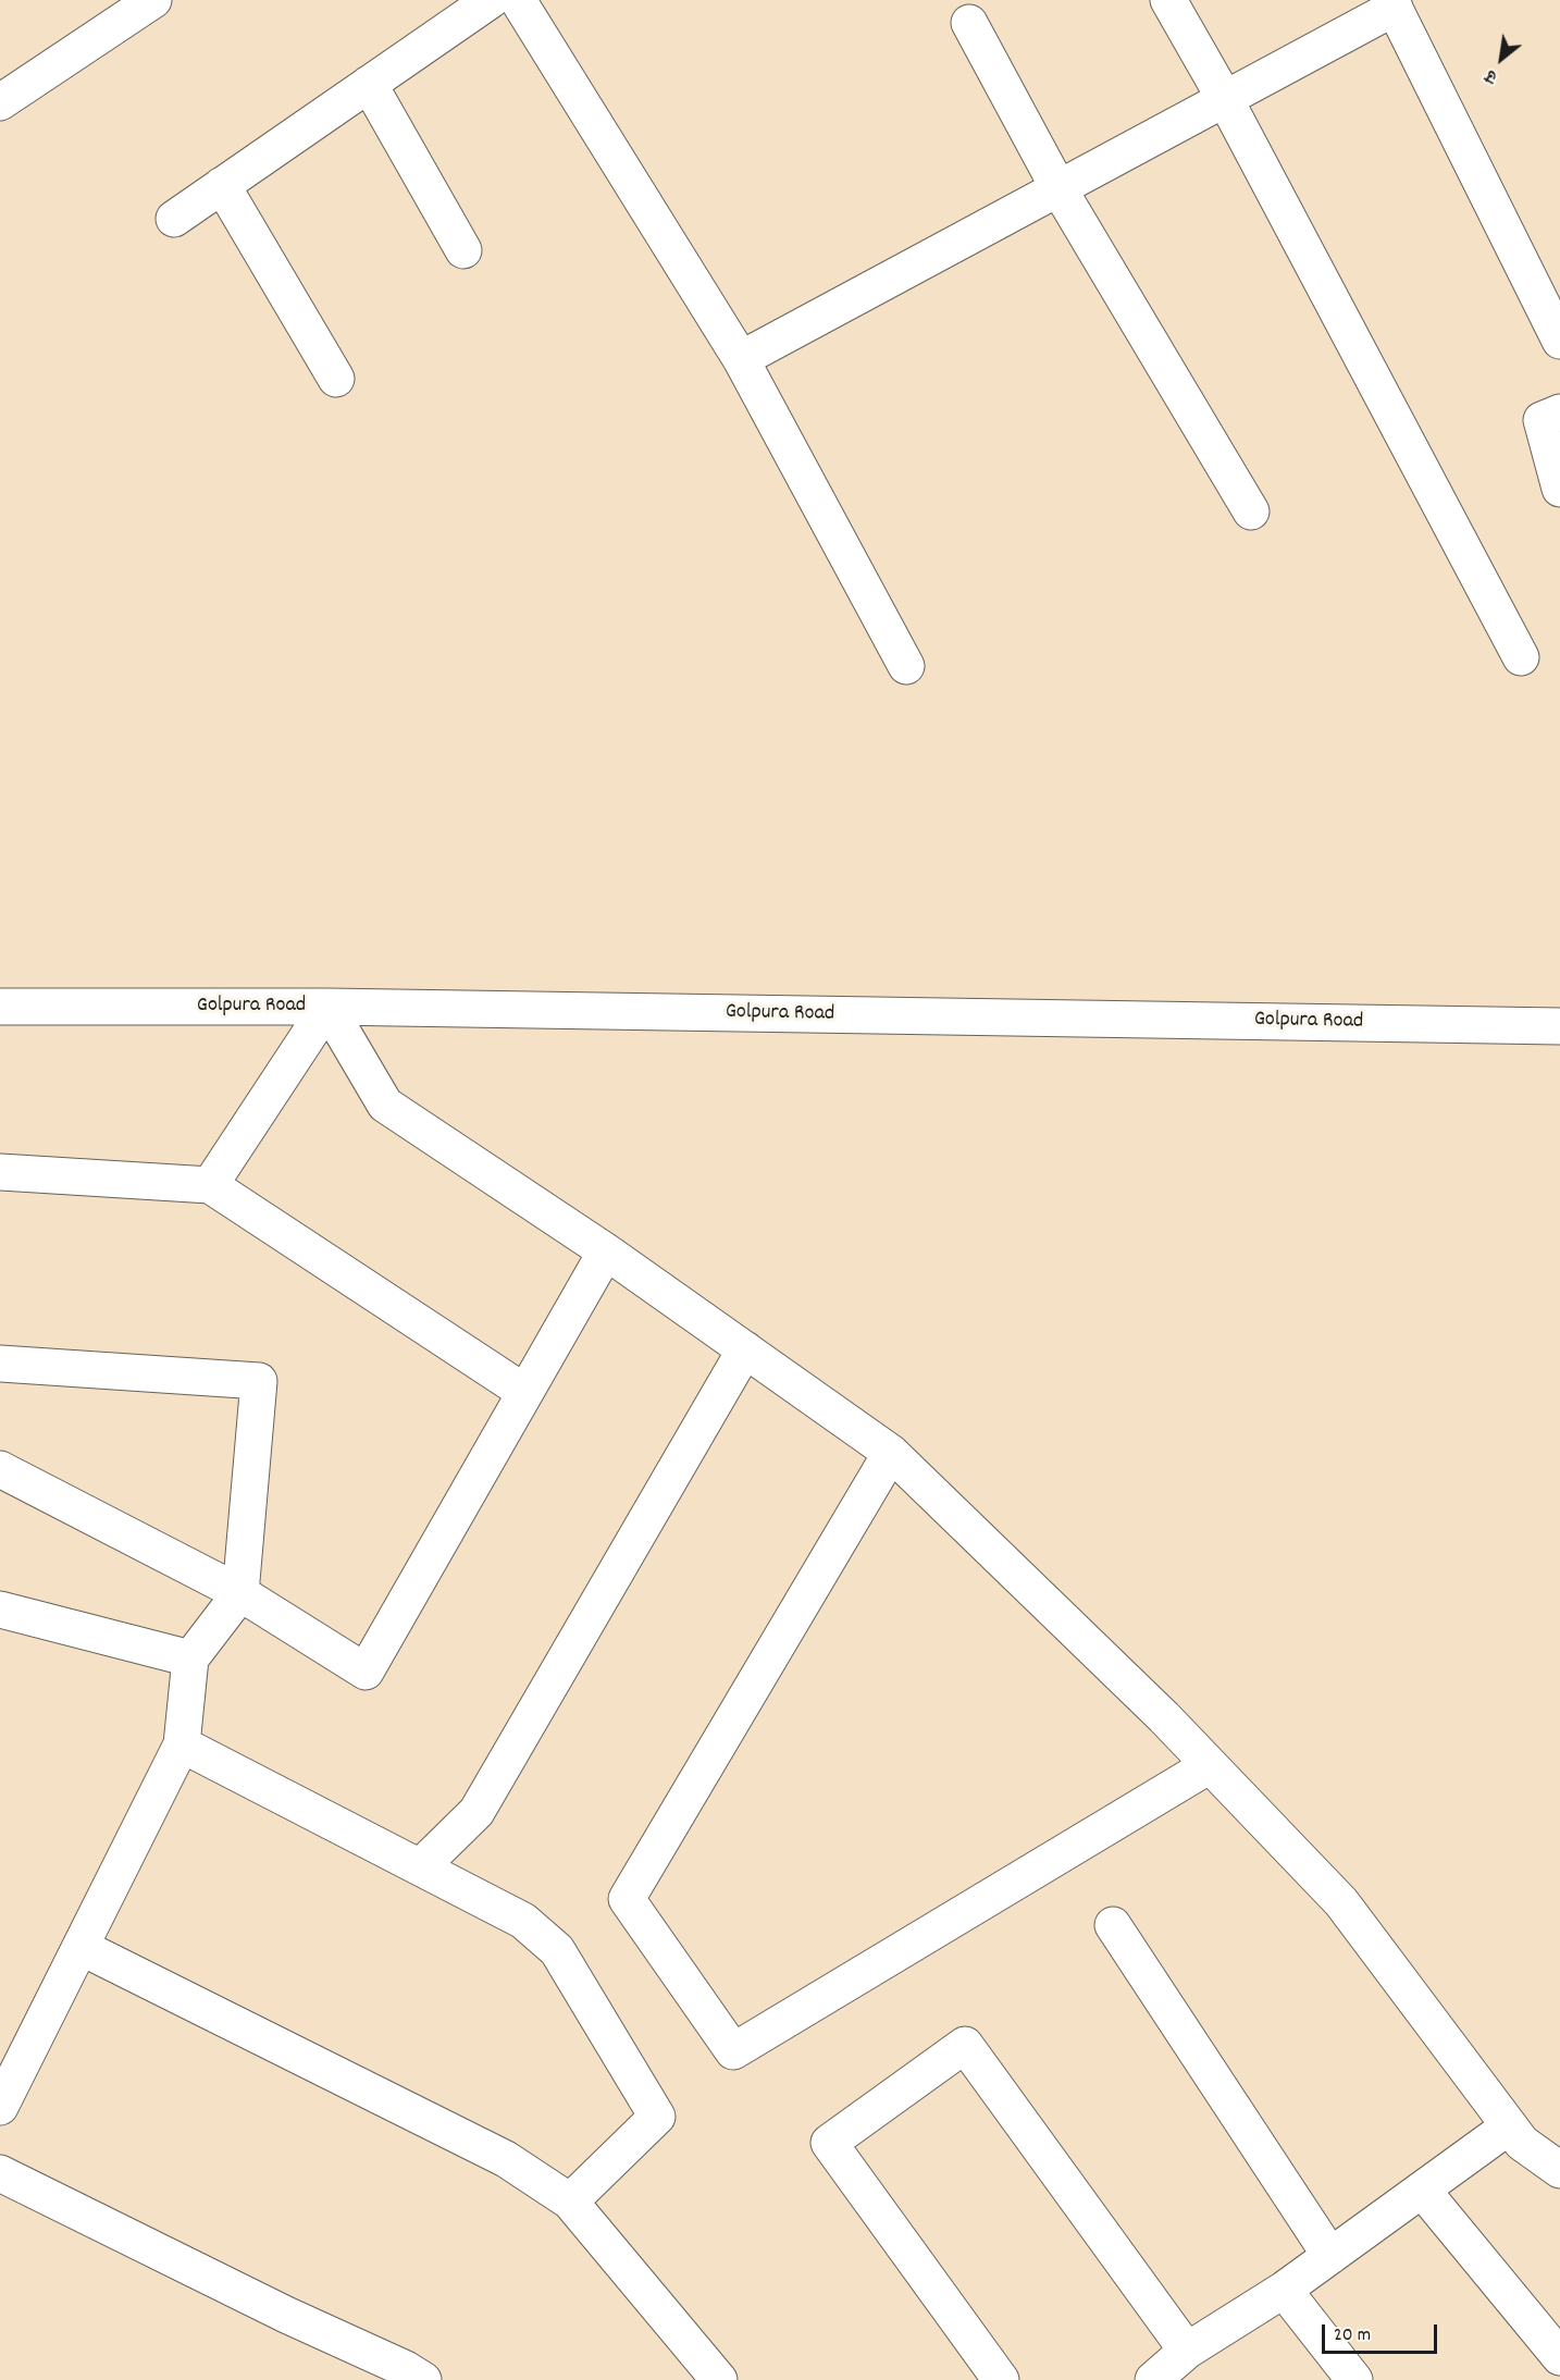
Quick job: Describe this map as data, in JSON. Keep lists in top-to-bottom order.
{
  "streets": {
    "street": ["Golpura Road"]
  },
  "scale_bar": "20 m",
  "north": "bottom left"
}
